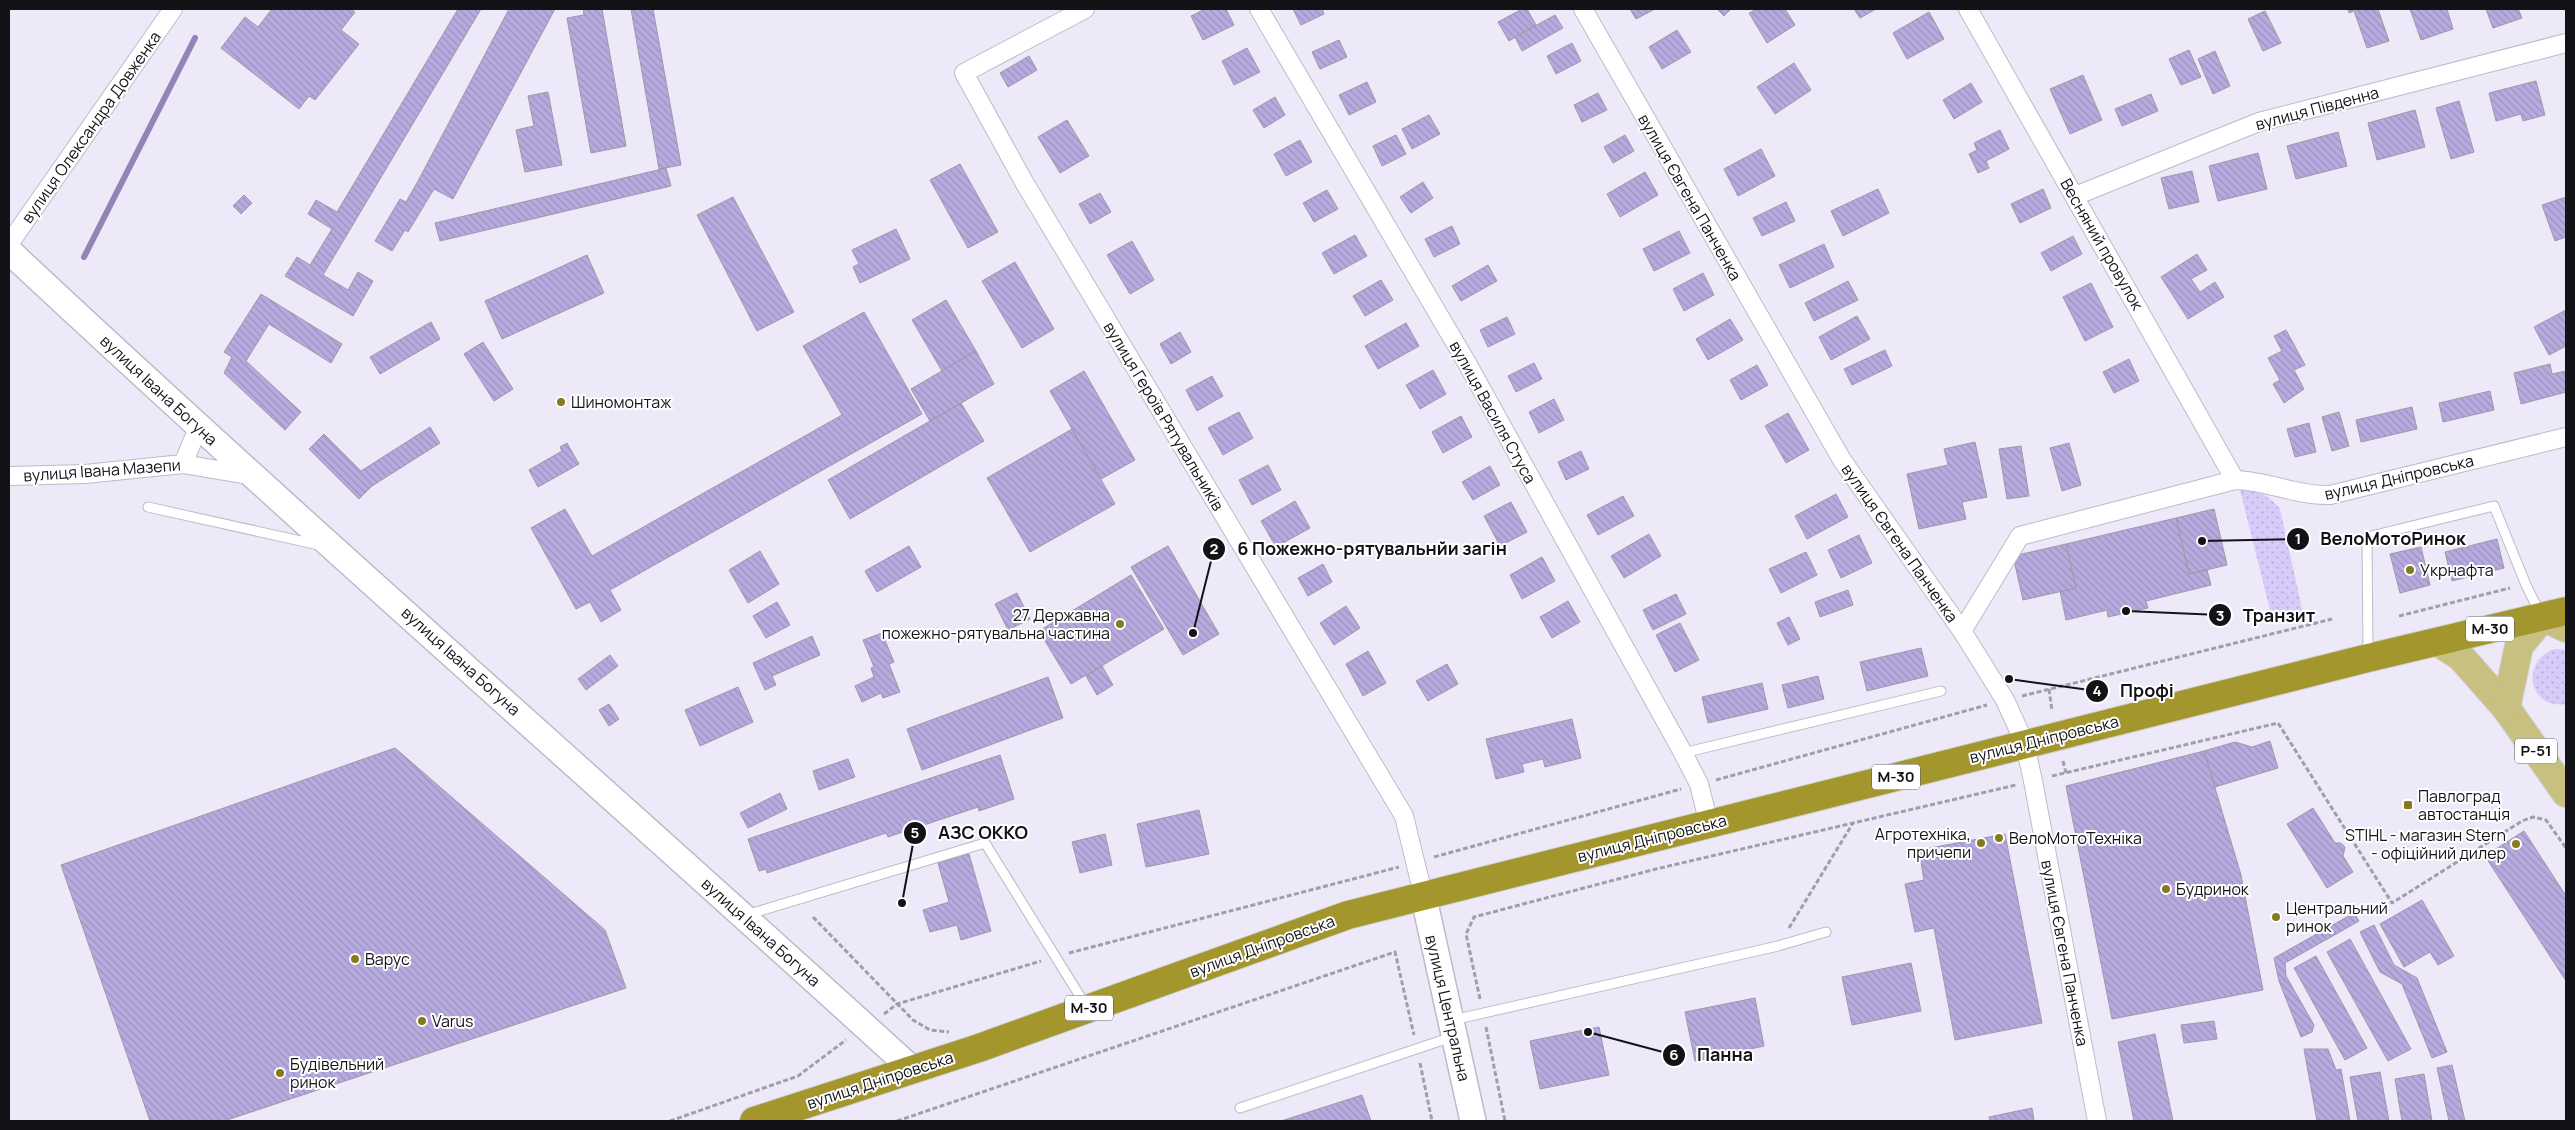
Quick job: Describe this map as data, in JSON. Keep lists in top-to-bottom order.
{
  "streets": {
    "highway": ["вулиця Дніпровська", "М-30"],
    "main road": ["Р-51"],
    "street": [
      "вулиця Південна",
      "вулиця Олександра Довженка",
      "вулиця Євгена Панченка",
      "Весняний провулок",
      "вулиця Івана Богуна",
      "вулиця Василя Стуса",
      "вулиця Героїв Рятувальників",
      "вулиця Івана Мазепи",
      "вулиця Центральна"
    ]
  },
  "crossings": [
    ["вулиця Південна", "Весняний провулок"],
    ["вулиця Євгена Панченка", "вулиця Дніпровська"],
    ["Весняний провулок", "вулиця Дніпровська"],
    ["вулиця Івана Богуна", "вулиця Івана Мазепи"],
    ["вулиця Івана Богуна", "вулиця Дніпровська"],
    ["вулиця Василя Стуса", "вулиця Дніпровська"],
    ["вулиця Героїв Рятувальників", "вулиця Дніпровська"],
    ["вулиця Героїв Рятувальників", "вулиця Центральна"],
    ["вулиця Дніпровська", "Р-51"],
    ["вулиця Дніпровська", "вулиця Центральна"]
  ],
  "places": {
    "other": [
      "Шиномонтаж",
      "ВелоМотоРинок",
      "Укрнафта",
      "Транзит",
      "27 Державна пожежно-рятувальна частина",
      "6 Пожежно-рятувальнйи загін",
      "Профі",
      "ВелоМотоТехніка",
      "Агротехніка, причепи",
      "STIHL - магазин Stern - офіційний дилер",
      "Будринок",
      "АЗС ОККО",
      "Центральний ринок",
      "Варус",
      "Varus",
      "Панна",
      "Будівельний ринок"
    ],
    "transit": ["Павлоград автостанція"]
  }
}
